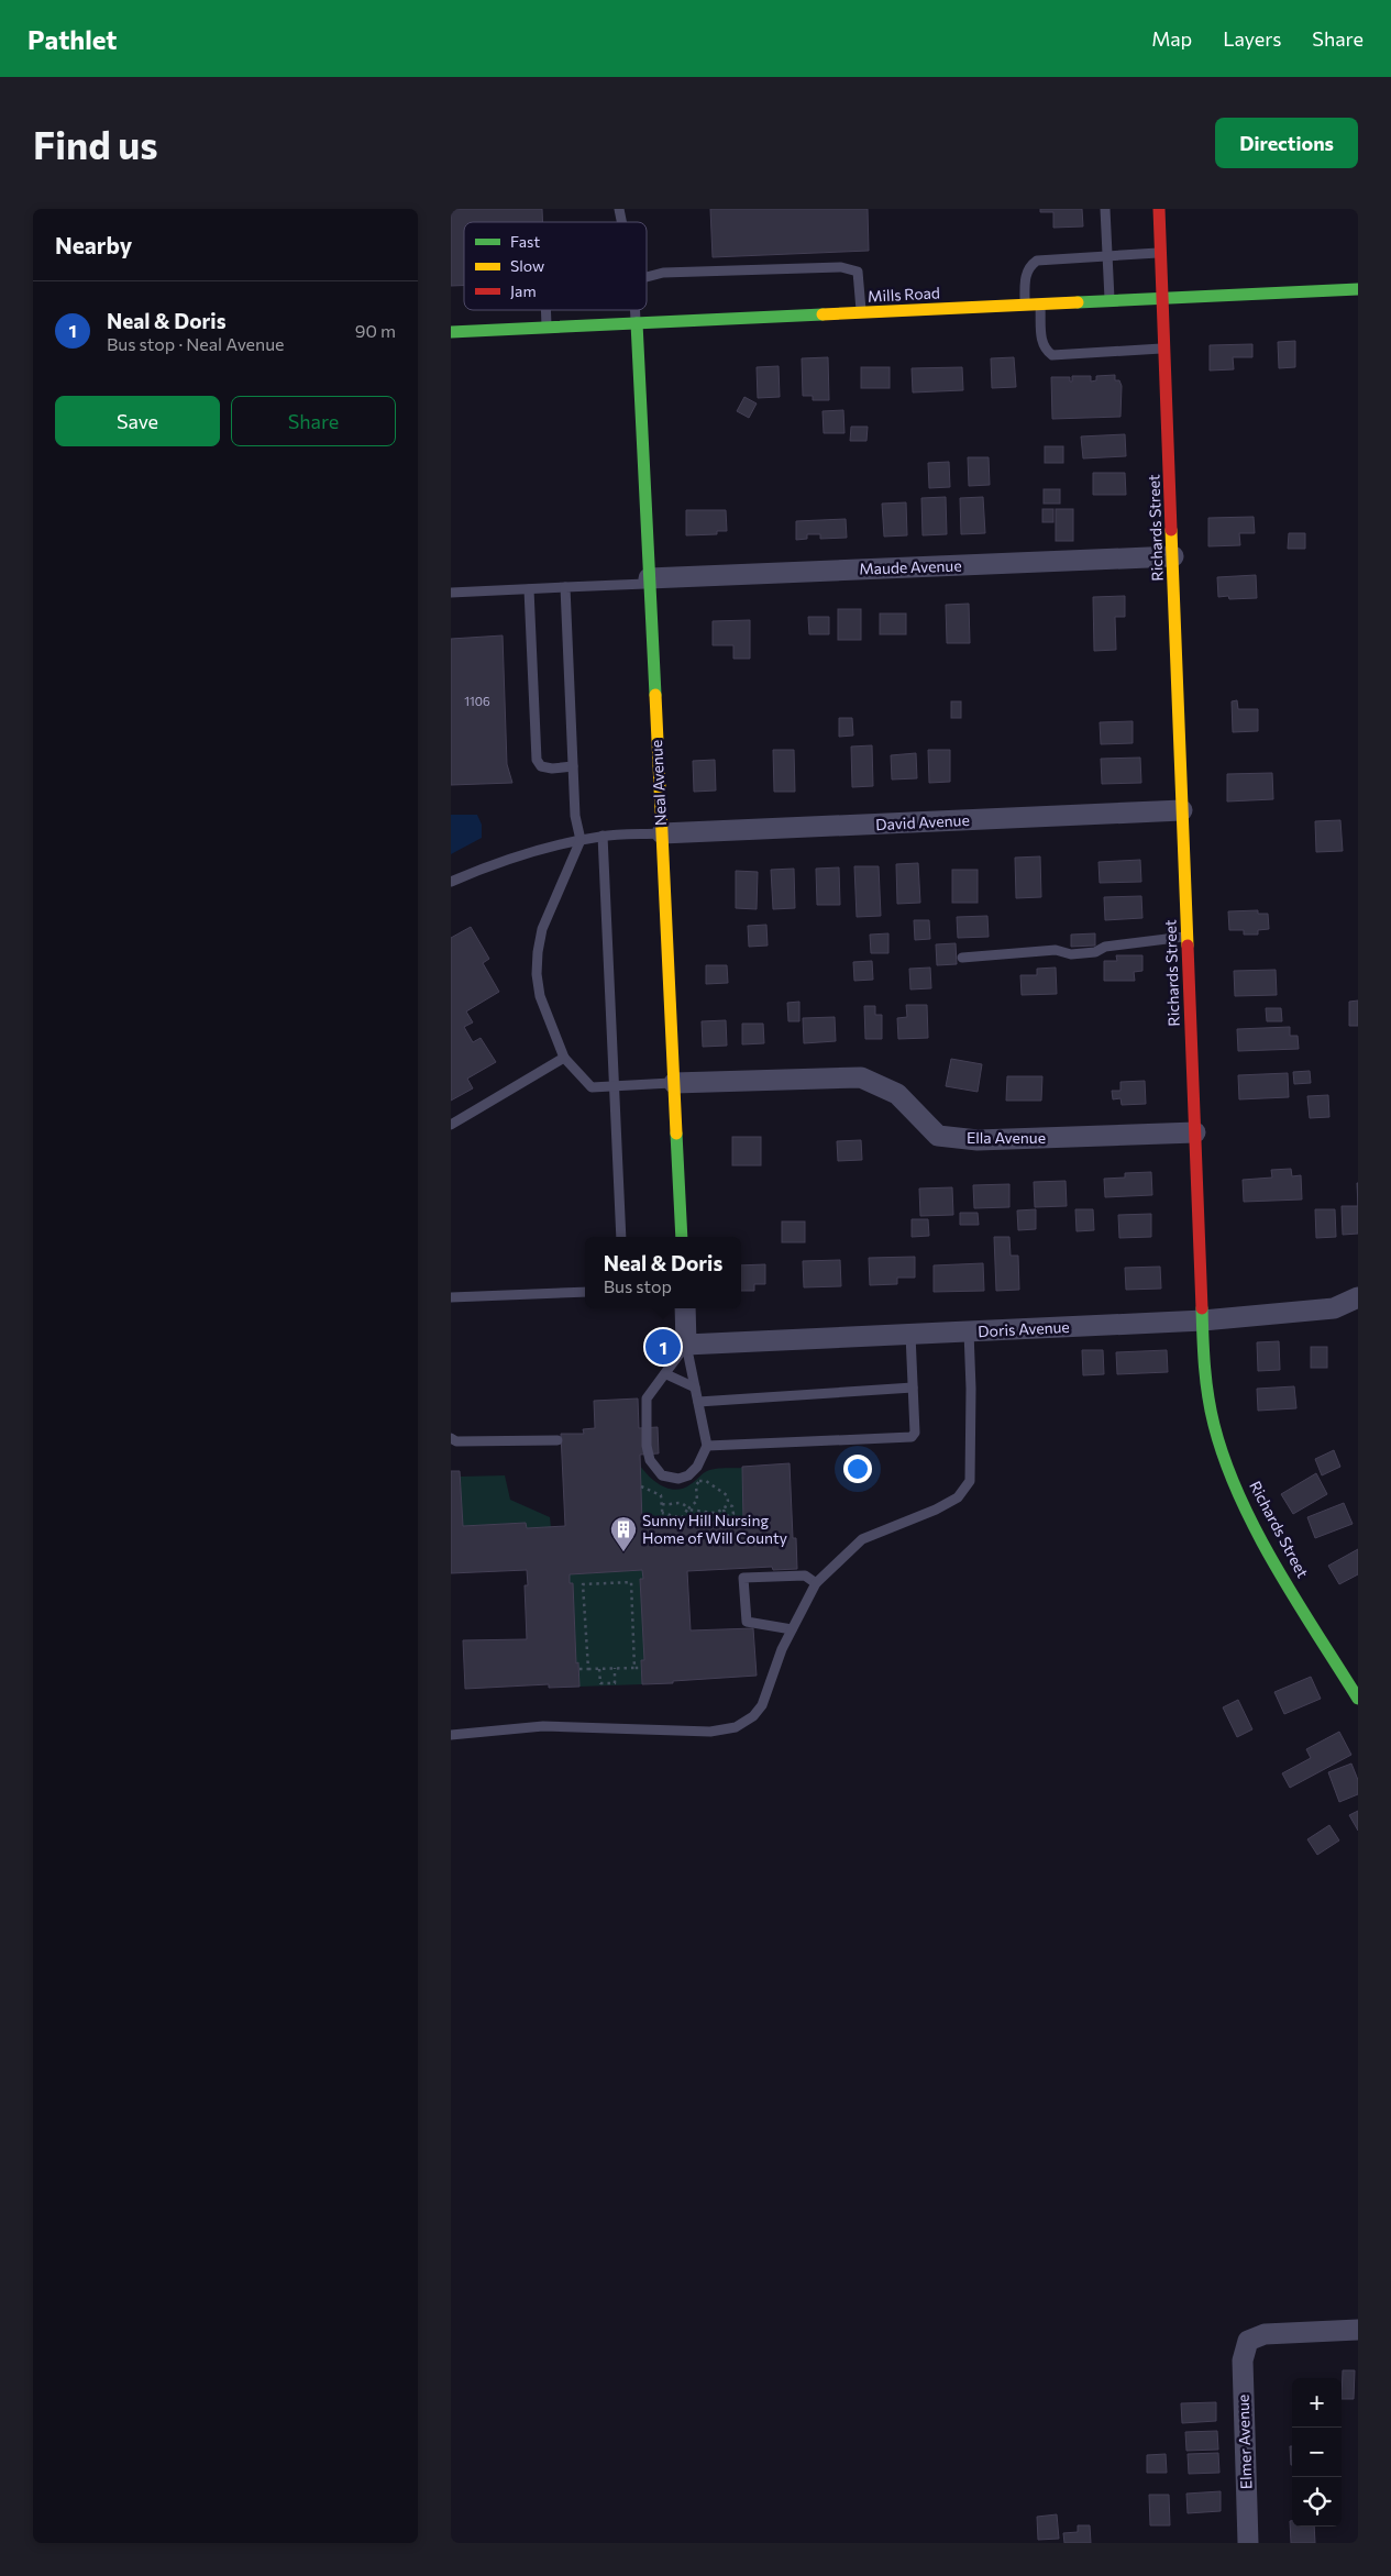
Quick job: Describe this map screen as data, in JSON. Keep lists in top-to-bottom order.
{
  "streets": {
    "street": [
      "Mills Road",
      "Richards Street",
      "Maude Avenue",
      "Neal Avenue",
      "David Avenue",
      "Ella Avenue",
      "Doris Avenue",
      "Elmer Avenue"
    ]
  },
  "crossings": [
    ["Mills Road", "Richards Street"],
    ["Mills Road", "Neal Avenue"],
    ["Richards Street", "Maude Avenue"],
    ["Richards Street", "David Avenue"],
    ["Richards Street", "Ella Avenue"],
    ["Richards Street", "Doris Avenue"],
    ["Maude Avenue", "Neal Avenue"],
    ["Neal Avenue", "David Avenue"],
    ["Neal Avenue", "Ella Avenue"]
  ],
  "places": {
    "building": ["Sunny Hill Nursing Home of Will County"]
  },
  "house_numbers": ["1106"],
  "legend": ["Fast", "Slow", "Jam"],
  "page": {
    "header": "Pathlet",
    "nav": ["Map", "Layers", "Share"],
    "buttons": [
      "Directions",
      ["Save", "Share"]
    ],
    "title": "Find us",
    "heading": "Nearby",
    "list": [
      {
        "mark": "1",
        "name": "Neal & Doris",
        "note": "Bus stop · Neal Avenue",
        "value": "90 m"
      }
    ],
    "popup": ["Neal & Doris", "Bus stop"],
    "pins": "1",
    "map_buttons": ["+", "−"]
  }
}
